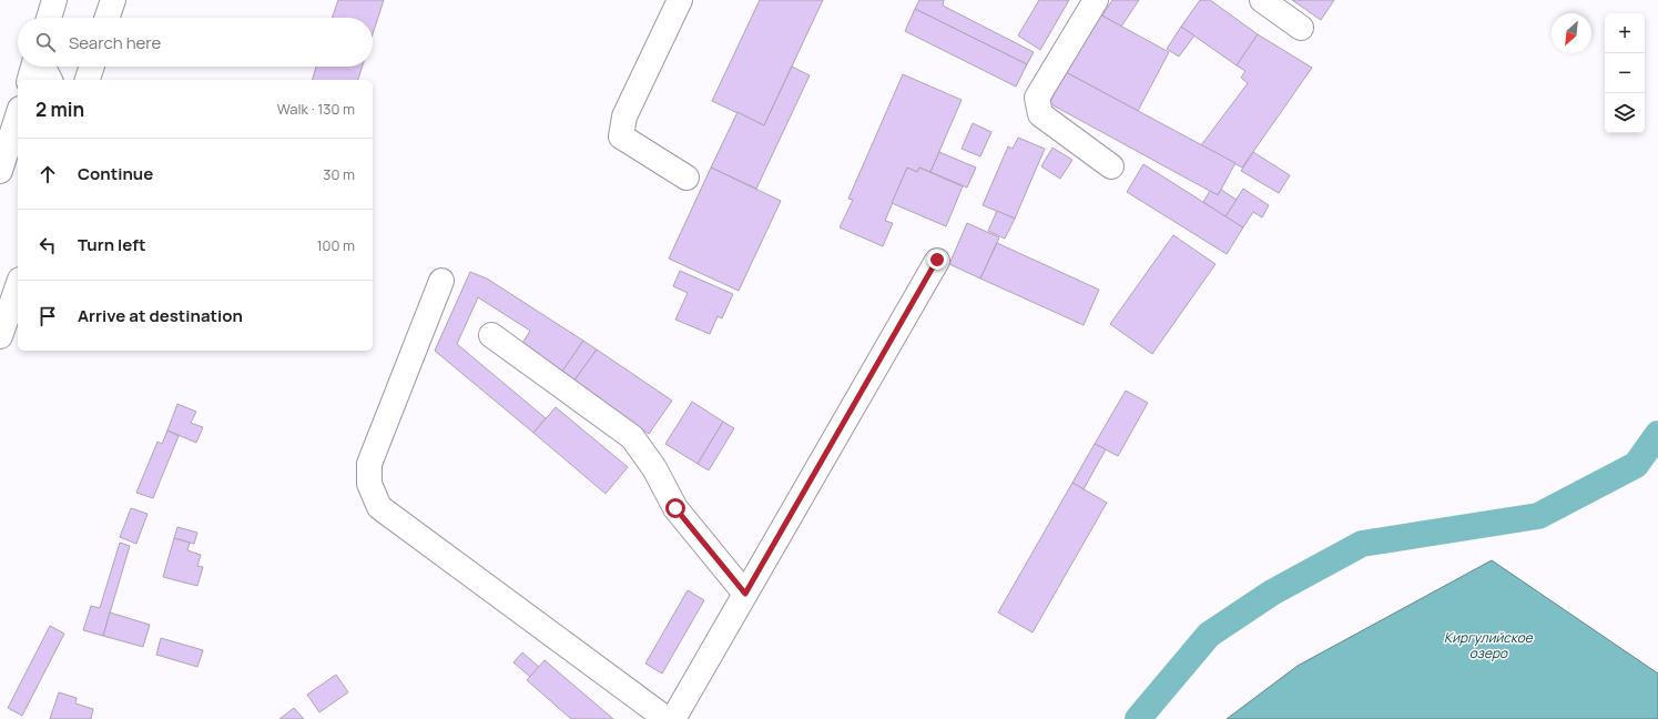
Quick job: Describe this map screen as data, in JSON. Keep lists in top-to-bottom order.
{
  "water": ["Киргулийское озеро"],
  "north": "bottom left",
  "page": {
    "map_buttons": ["+", "−"],
    "search": "Search here",
    "heading": ["2 min", "Walk · 130 m"],
    "list": [
      ["Continue", "30 m"],
      ["Turn left", "100 m"],
      "Arrive at destination"
    ]
  }
}
